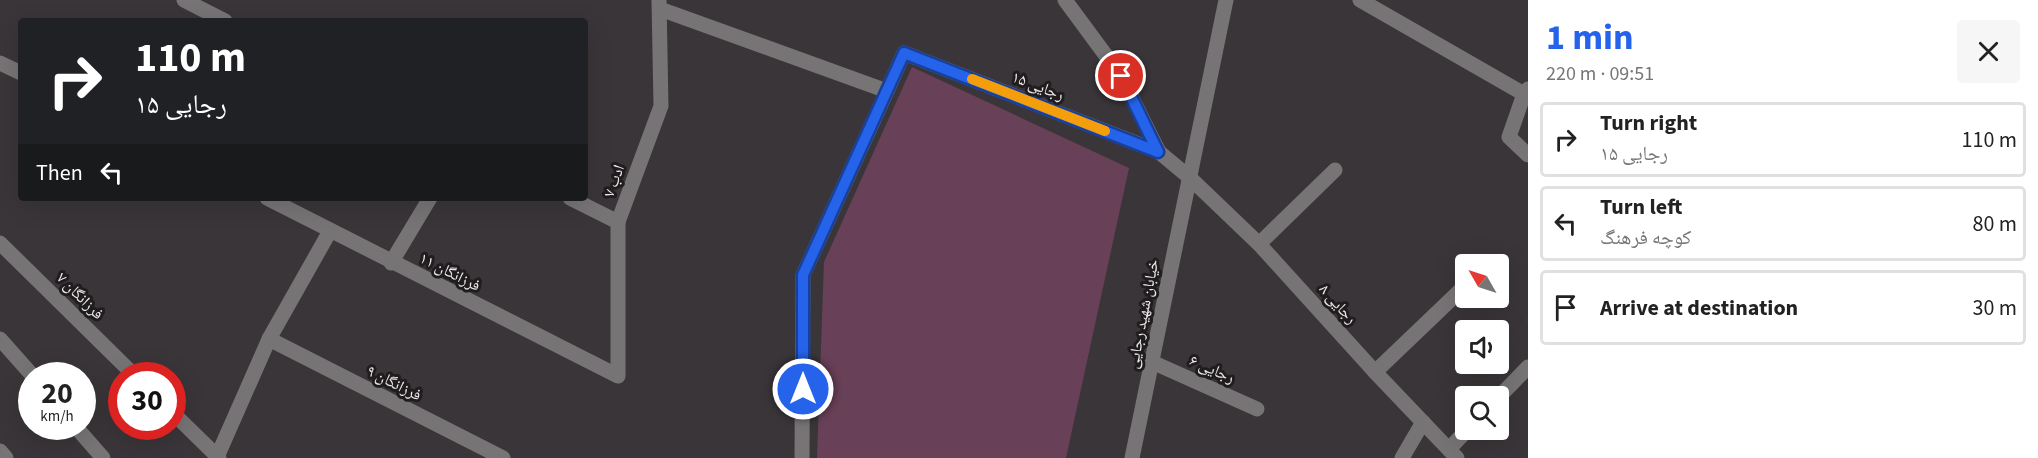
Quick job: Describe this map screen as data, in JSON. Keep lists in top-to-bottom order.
{
  "streets": {
    "street": [
      "رجایی ۱۵",
      "ادب ۷",
      "فرزانگان ۱۱",
      "فرزانگان ۷",
      "رجایی ۸",
      "خیابان شهید رجایی",
      "رجایی ۶",
      "فرزانگان ۹"
    ]
  },
  "crossings": [
    ["رجایی ۱۵", "رجایی ۸"],
    ["ادب ۷", "فرزانگان ۱۱"],
    ["رجایی ۸", "خیابان شهید رجایی"],
    ["خیابان شهید رجایی", "رجایی ۶"]
  ],
  "north": "top left",
  "page": {
    "heading": ["1 min", "220 m · 09:51"],
    "turn": ["110 m", "رجایی ۱۵"],
    "list": [
      {
        "name": "Turn right",
        "note": "رجایی ۱۵",
        "value": "110 m"
      },
      {
        "name": "Turn left",
        "note": "کوچه فرهنگ",
        "value": "80 m"
      },
      {
        "name": "Arrive at destination",
        "value": "30 m"
      }
    ],
    "then": "Then",
    "speed": "20 km/h",
    "limit": "30"
  }
}
